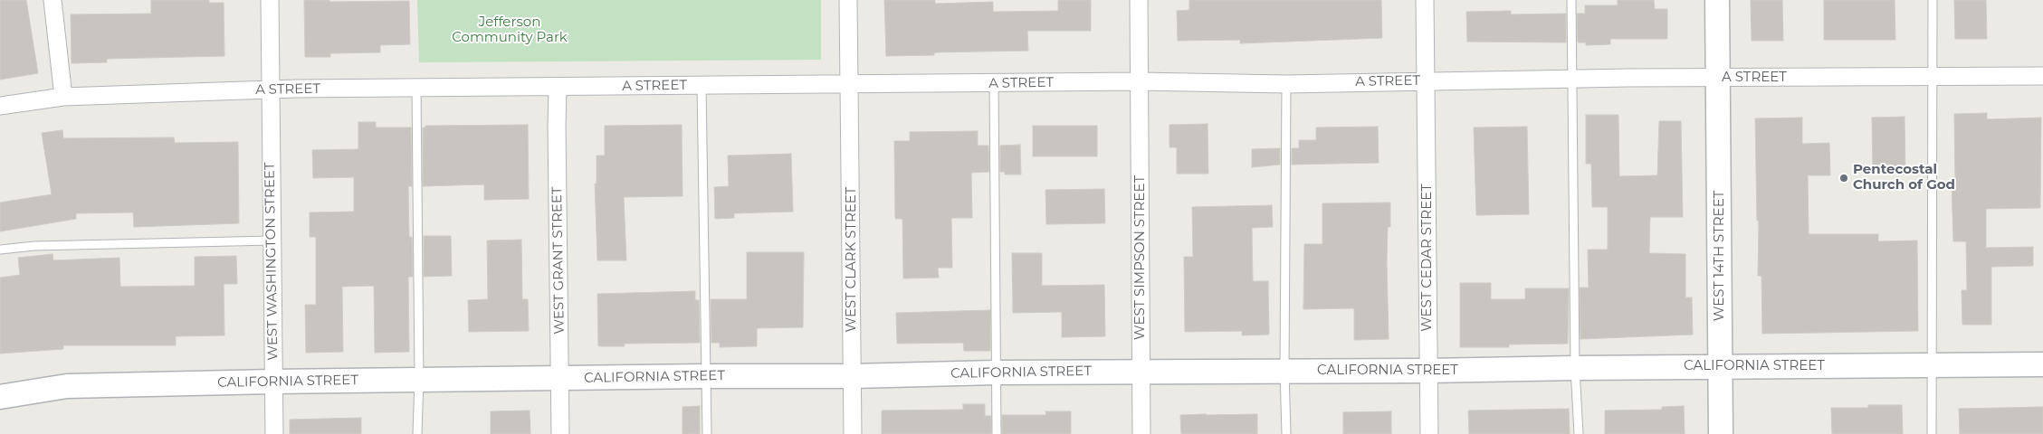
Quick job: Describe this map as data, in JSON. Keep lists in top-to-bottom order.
{
  "streets": {
    "street": [
      "A STREET",
      "WEST 14TH STREET",
      "WEST SIMPSON STREET",
      "WEST CEDAR STREET",
      "WEST CLARK STREET",
      "WEST GRANT STREET",
      "WEST WASHINGTON STREET",
      "CALIFORNIA STREET"
    ]
  },
  "crossings": [
    ["A STREET", "WEST 14TH STREET"],
    ["A STREET", "WEST SIMPSON STREET"],
    ["A STREET", "WEST CEDAR STREET"],
    ["A STREET", "WEST CLARK STREET"],
    ["A STREET", "WEST GRANT STREET"],
    ["A STREET", "WEST WASHINGTON STREET"],
    ["WEST 14TH STREET", "CALIFORNIA STREET"],
    ["WEST SIMPSON STREET", "CALIFORNIA STREET"],
    ["WEST CEDAR STREET", "CALIFORNIA STREET"],
    ["WEST CLARK STREET", "CALIFORNIA STREET"],
    ["WEST GRANT STREET", "CALIFORNIA STREET"],
    ["WEST WASHINGTON STREET", "CALIFORNIA STREET"]
  ],
  "parks": ["Jefferson Community Park"],
  "places": ["Pentecostal Church of God"]
}
